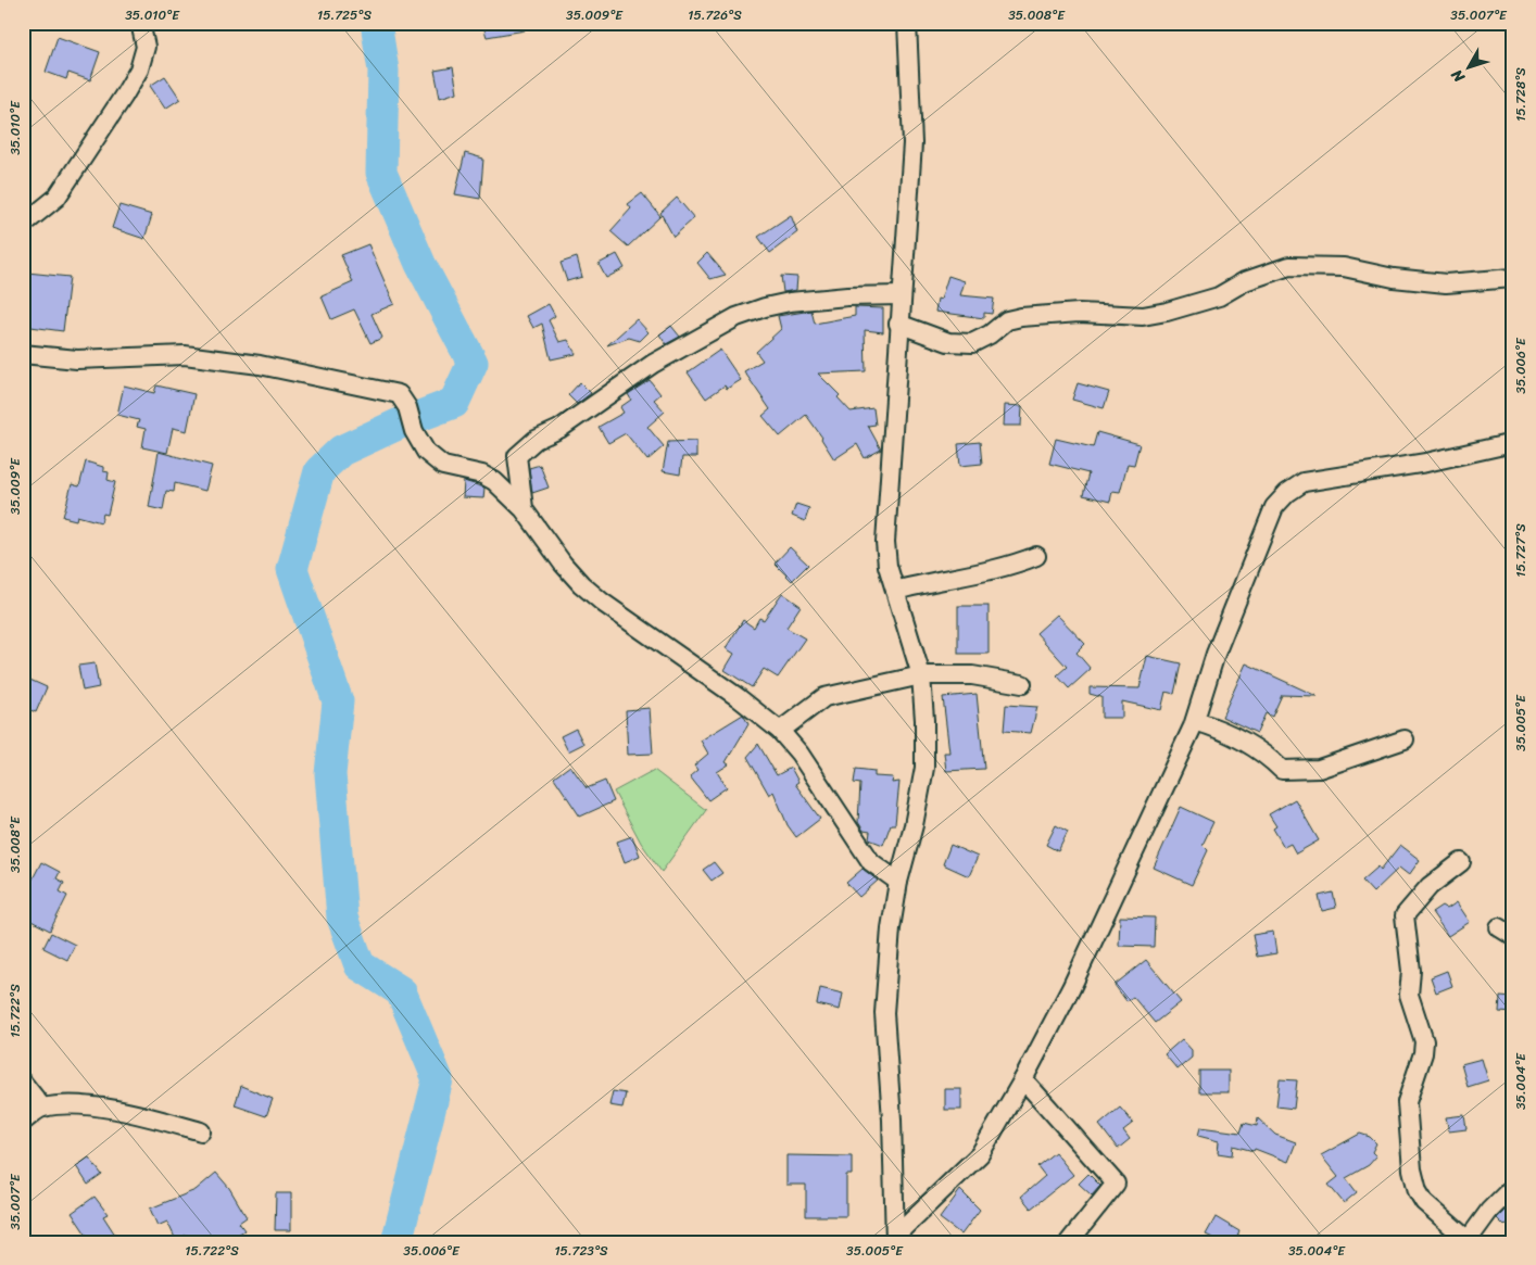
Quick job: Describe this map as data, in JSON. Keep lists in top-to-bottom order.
{
  "north": "bottom left",
  "coordinates": [
    "35.010°E",
    "15.725°S",
    "35.009°E",
    "15.726°S",
    "35.008°E",
    "35.007°E",
    "15.728°S",
    "35.006°E",
    "15.727°S",
    "35.005°E",
    "15.722°S",
    "35.004°E",
    "15.723°S"
  ]
}
